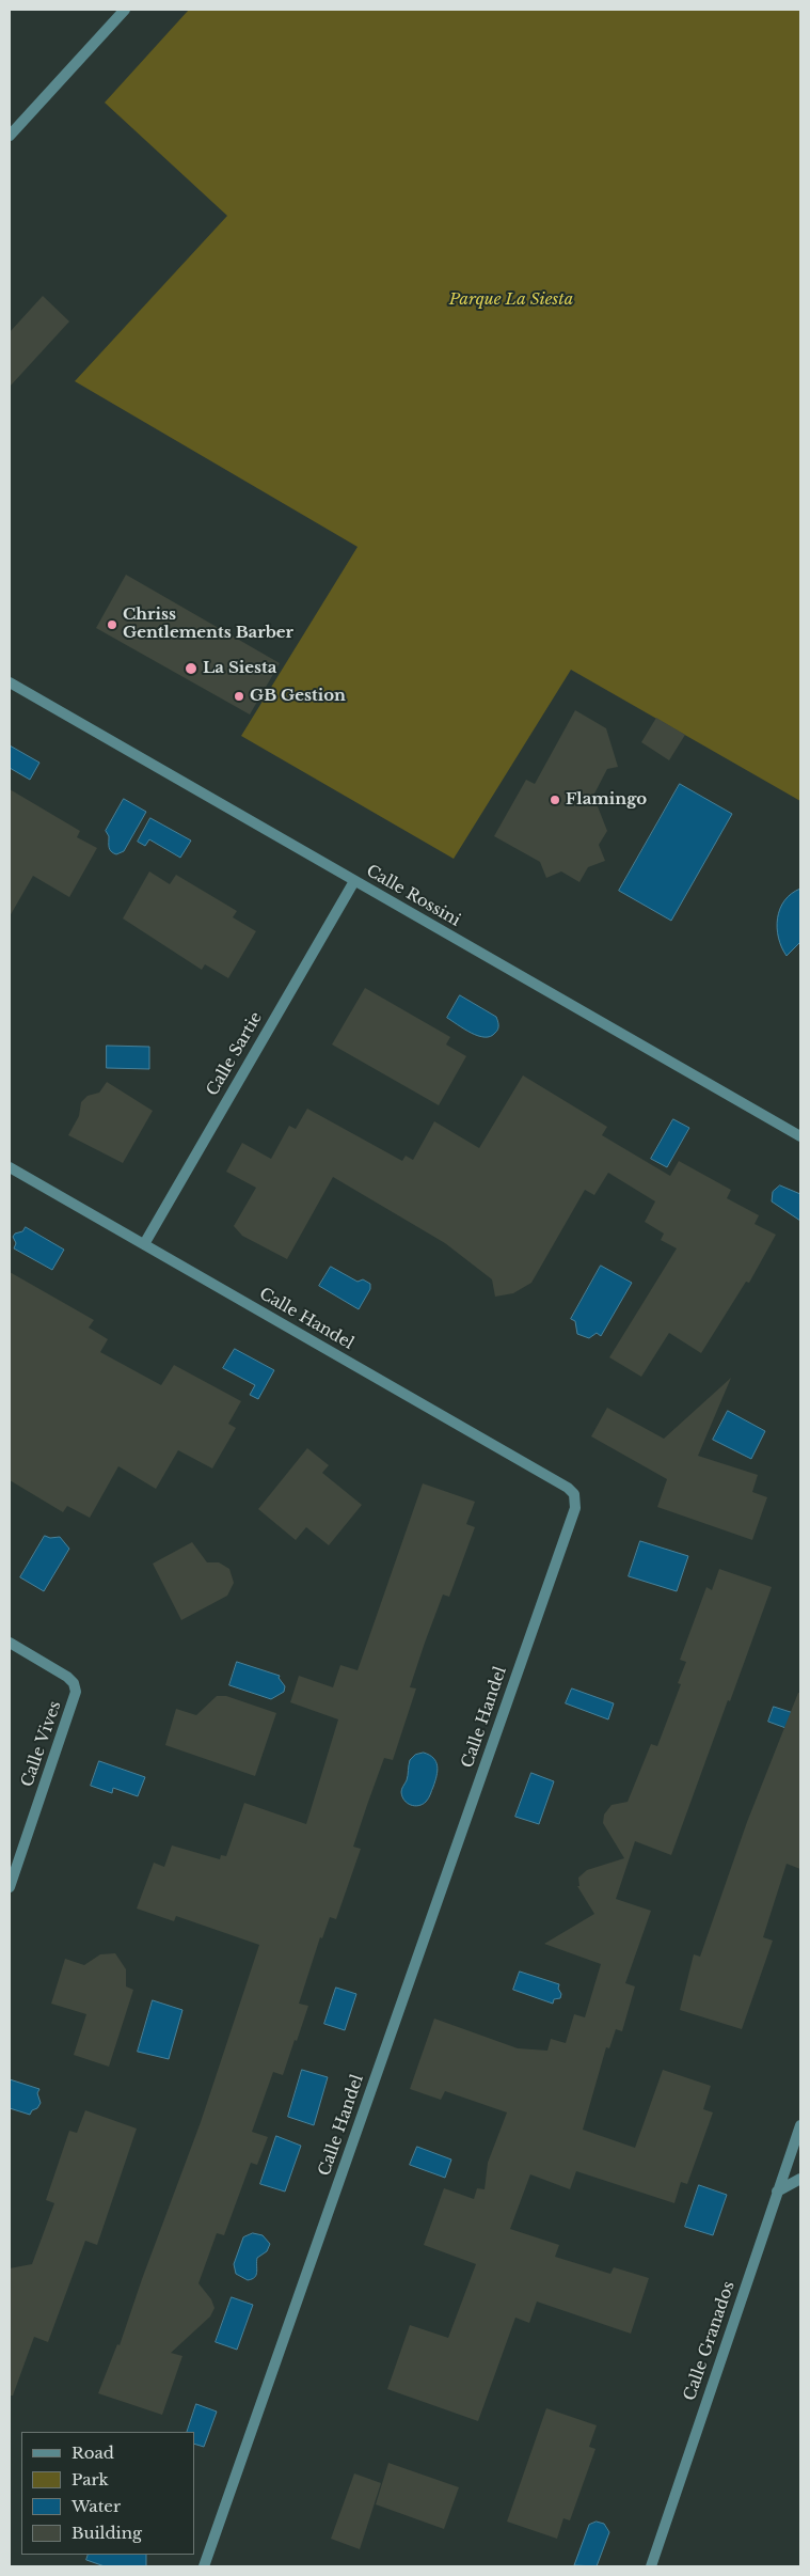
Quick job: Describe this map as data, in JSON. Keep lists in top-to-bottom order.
{
  "streets": {
    "street": [
      "Calle Rossini",
      "Calle Sartie",
      "Calle Handel",
      "Calle Vives",
      "Calle Granados"
    ]
  },
  "crossings": [
    ["Calle Rossini", "Calle Sartie"],
    ["Calle Sartie", "Calle Handel"]
  ],
  "parks": ["Parque La Siesta"],
  "places": [
    "Chriss Gentlements Barber",
    "La Siesta",
    "GB Gestion",
    "Flamingo"
  ],
  "legend": [
    "Road",
    "Park",
    "Water",
    "Building"
  ]
}
